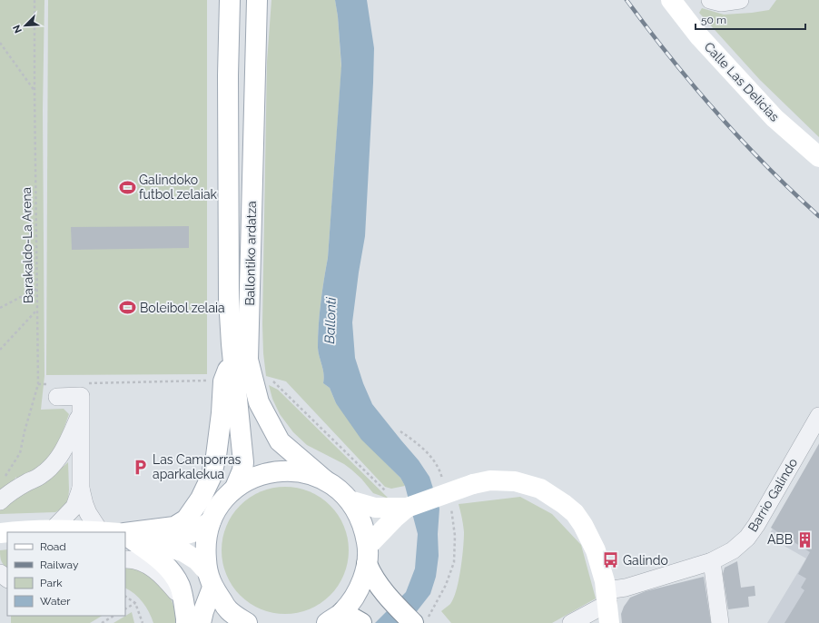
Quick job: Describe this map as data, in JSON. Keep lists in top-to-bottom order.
{
  "streets": {
    "main road": ["Calle Las Delicias", "Ballontiko ardatza"],
    "street": ["Barrio Galindo"],
    "path": ["Barakaldo-La Arena"]
  },
  "water": ["Ballonti"],
  "places": {
    "sports": ["Galindoko futbol zelaiak", "Boleibol zelaia"],
    "parking": ["Las Camporras aparkalekua"],
    "building": ["ABB"],
    "bus stop": ["Galindo"]
  },
  "legend": [
    "Road",
    "Railway",
    "Park",
    "Water"
  ],
  "scale_bar": "50 m",
  "north": "bottom left"
}
